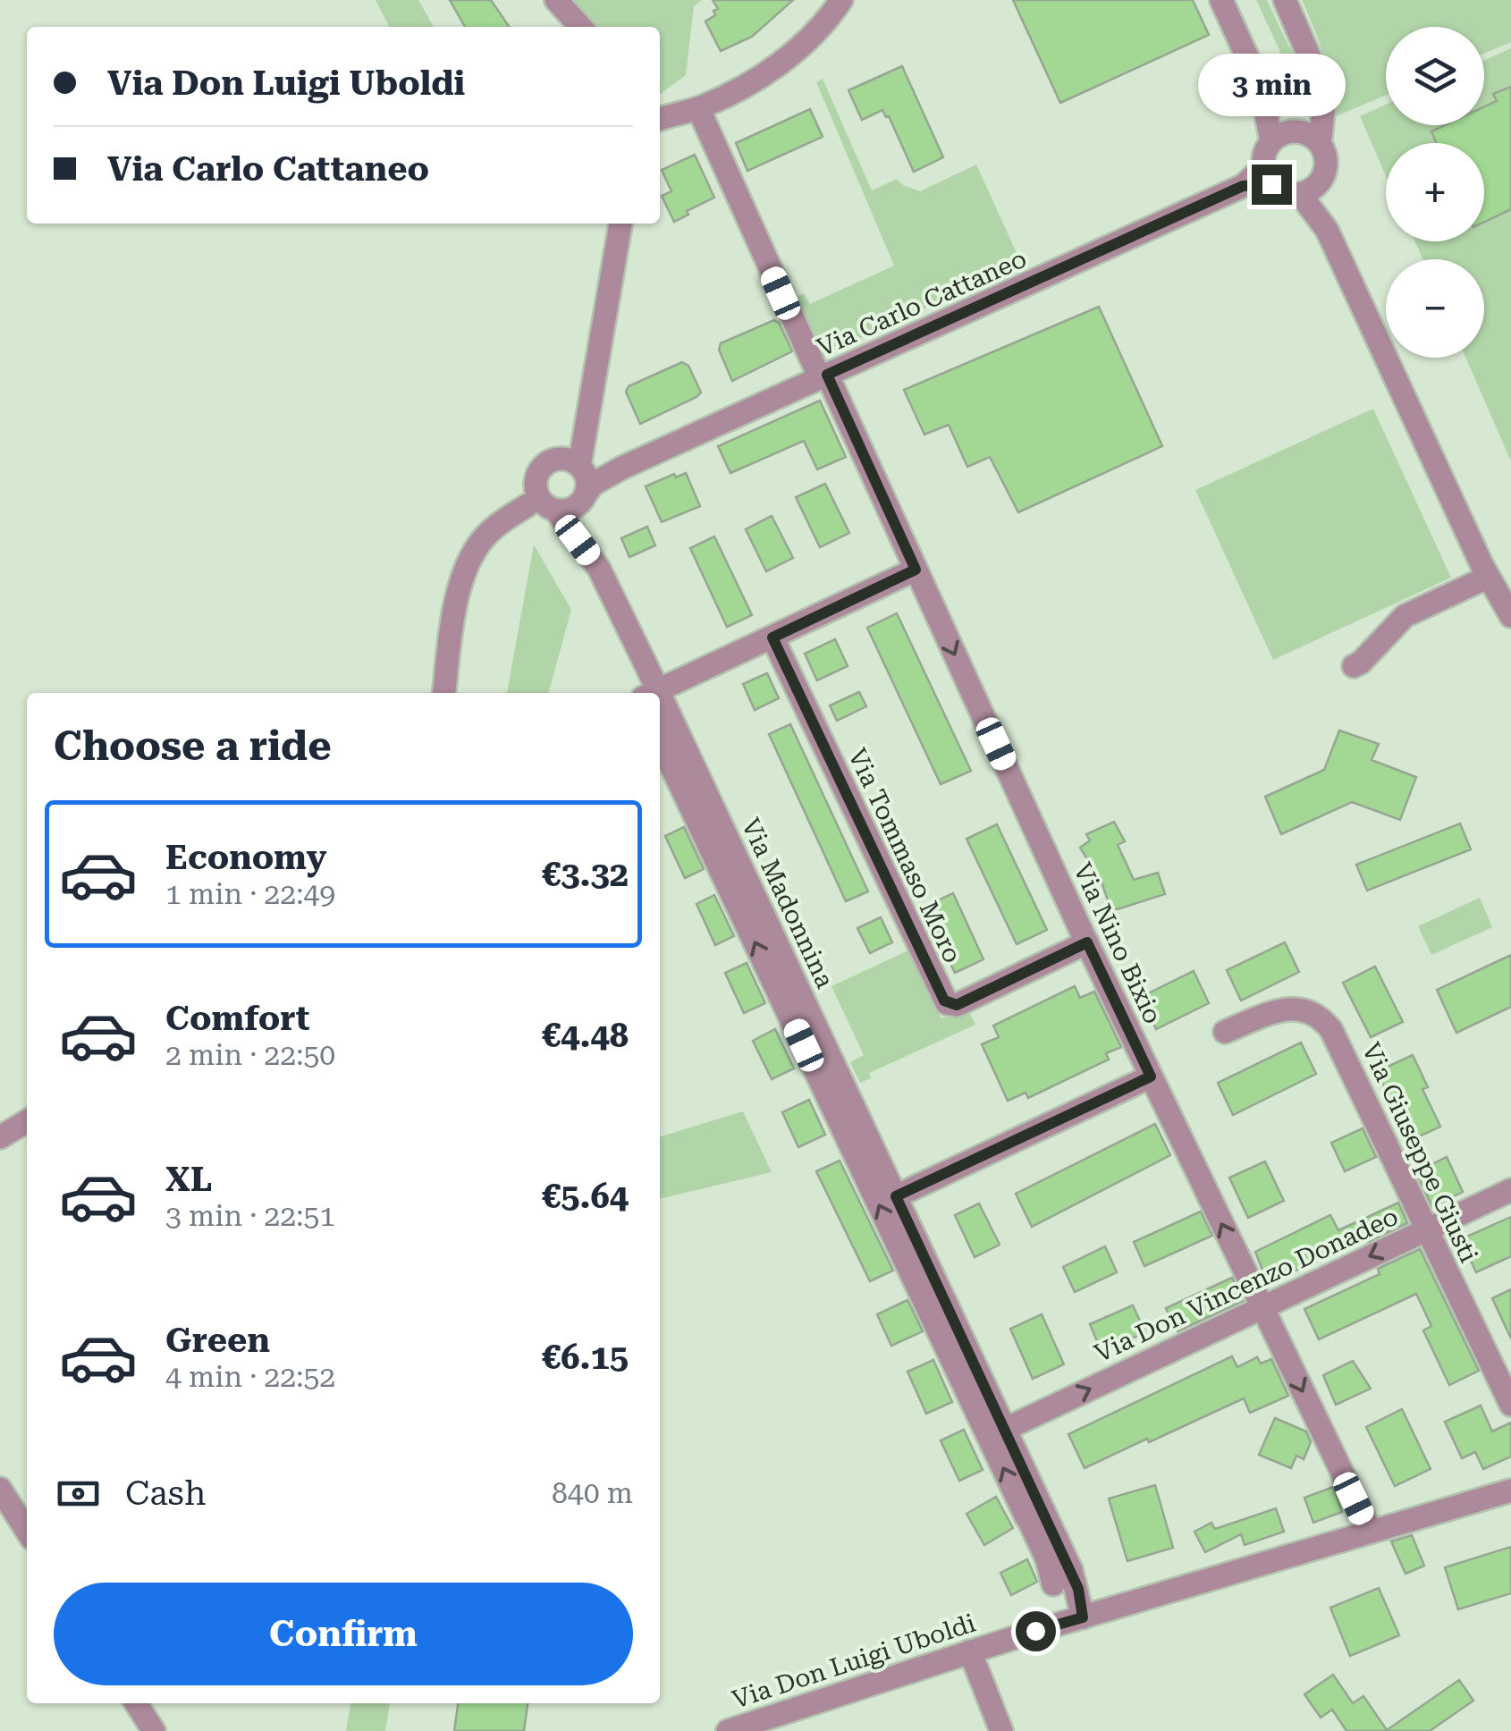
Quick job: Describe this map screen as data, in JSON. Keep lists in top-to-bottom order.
{
  "streets": {
    "street": [
      "Via Carlo Cattaneo",
      "Via Tommaso Moro",
      "Via Madonnina",
      "Via Nino Bixio",
      "Via Giuseppe Giusti",
      "Via Don Vincenzo Donadeo",
      "Via Don Luigi Uboldi"
    ]
  },
  "crossings": [
    ["Via Carlo Cattaneo", "Via Madonnina"],
    ["Via Carlo Cattaneo", "Via Nino Bixio"],
    ["Via Tommaso Moro", "Via Nino Bixio"],
    ["Via Madonnina", "Via Don Vincenzo Donadeo"],
    ["Via Madonnina", "Via Don Luigi Uboldi"],
    ["Via Nino Bixio", "Via Don Vincenzo Donadeo"],
    ["Via Nino Bixio", "Via Don Luigi Uboldi"],
    ["Via Giuseppe Giusti", "Via Don Vincenzo Donadeo"]
  ],
  "page": {
    "map_buttons": ["+", "−"],
    "banner": ["Via Don Luigi Uboldi", "Via Carlo Cattaneo"],
    "bubble": "3 min",
    "heading": "Choose a ride",
    "list": [
      {
        "name": "Economy",
        "note": "1 min · 22:49",
        "value": "€3.32"
      },
      {
        "name": "Comfort",
        "note": "2 min · 22:50",
        "value": "€4.48"
      },
      {
        "name": "XL",
        "note": "3 min · 22:51",
        "value": "€5.64"
      },
      {
        "name": "Green",
        "note": "4 min · 22:52",
        "value": "€6.15"
      }
    ],
    "pay": ["Cash", "840 m"],
    "buttons": "Confirm"
  }
}
